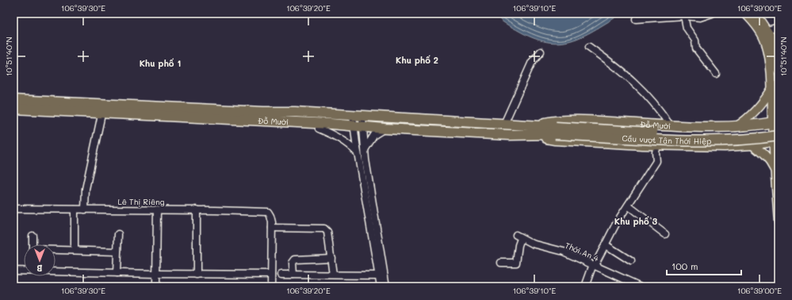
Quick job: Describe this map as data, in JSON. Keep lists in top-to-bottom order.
{
  "streets": {
    "highway": ["Đỗ Mười", "Cầu vượt Tân Thới Hiệp"],
    "street": ["Lê Thị Riêng", "Thới An 4"]
  },
  "crossings": [
    ["Đỗ Mười", "Cầu vượt Tân Thới Hiệp"]
  ],
  "districts": ["Khu phố 2", "Khu phố 1", "Khu phố 3"],
  "scale_bar": "100 m",
  "north": "bottom",
  "coordinates": [
    "106°39'30\"E",
    "106°39'20\"E",
    "106°39'10\"E",
    "106°39'00\"E",
    "10°51'40\"N"
  ]
}
